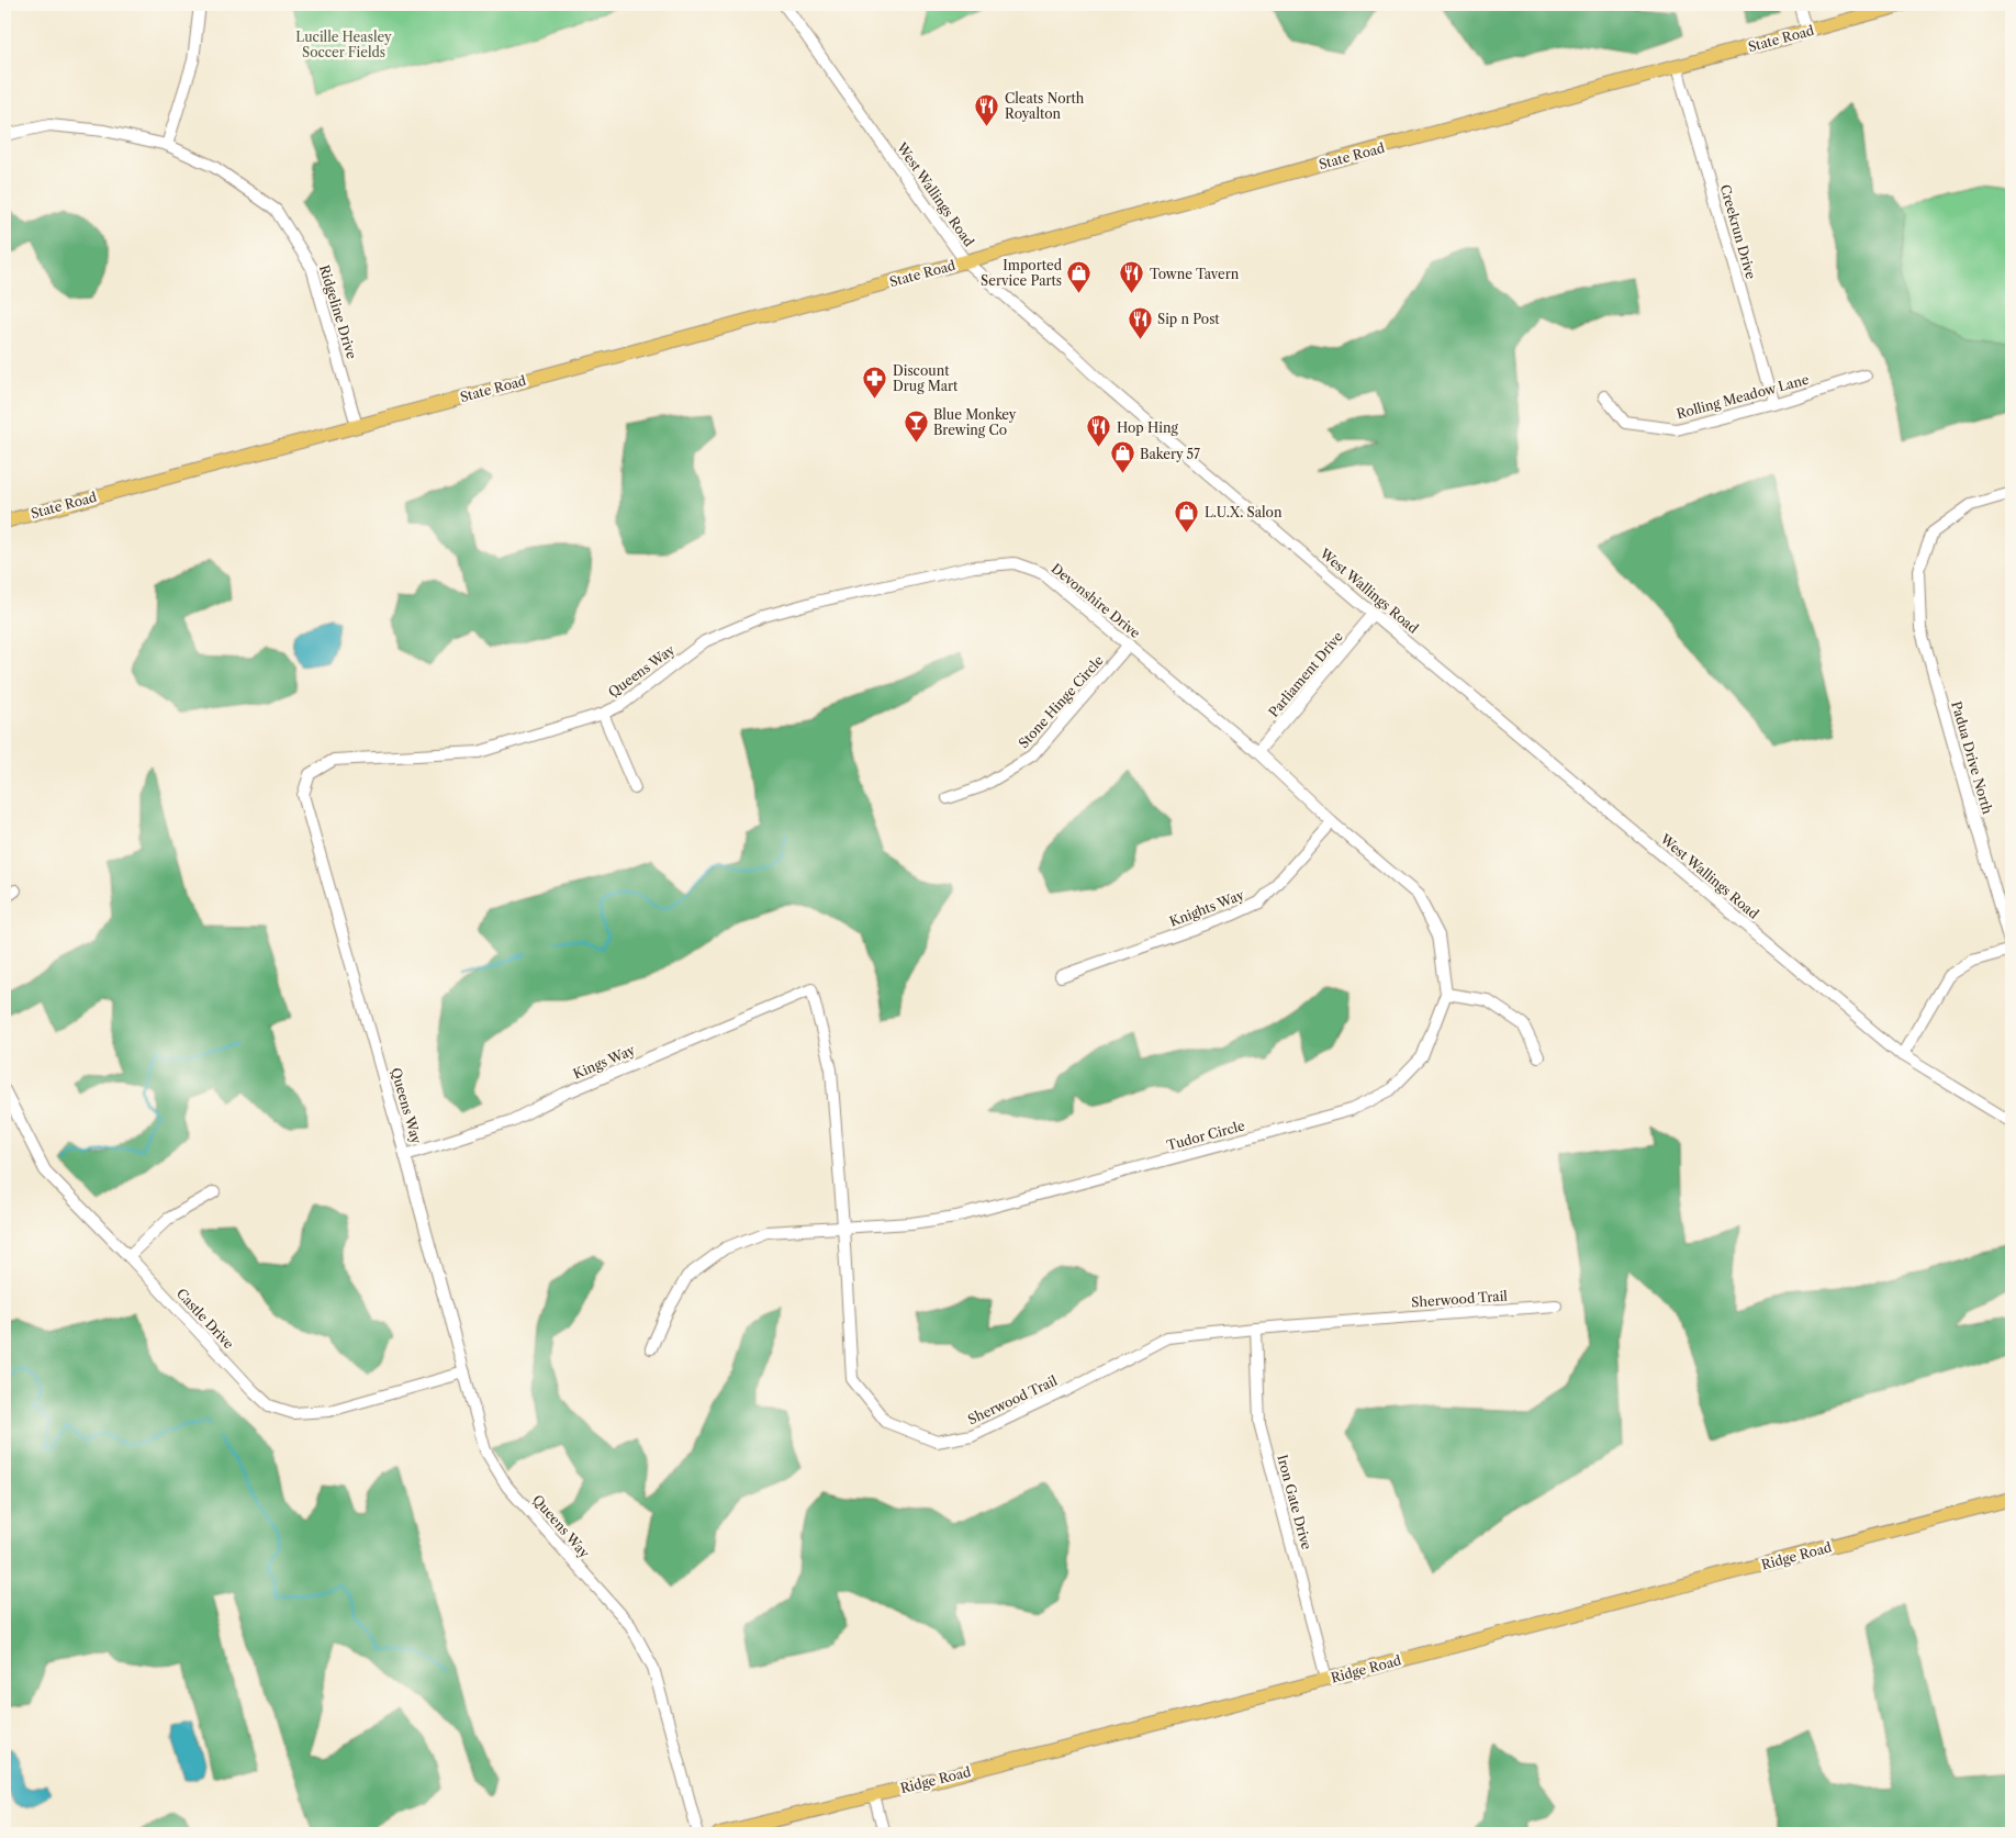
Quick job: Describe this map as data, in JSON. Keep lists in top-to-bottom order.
{
  "streets": {
    "main road": ["State Road", "Ridge Road"],
    "street": [
      "West Wallings Road",
      "Creekrun Drive",
      "Ridgeline Drive",
      "Rolling Meadow Lane",
      "Devonshire Drive",
      "Queens Way",
      "Parliament Drive",
      "Stone Hinge Circle",
      "Padua Drive North",
      "Knights Way",
      "Kings Way",
      "Tudor Circle",
      "Sherwood Trail",
      "Castle Drive",
      "Iron Gate Drive"
    ]
  },
  "crossings": [
    ["State Road", "West Wallings Road"],
    ["State Road", "Creekrun Drive"],
    ["State Road", "Ridgeline Drive"],
    ["West Wallings Road", "Parliament Drive"],
    ["Creekrun Drive", "Rolling Meadow Lane"],
    ["Devonshire Drive", "Queens Way"],
    ["Devonshire Drive", "Parliament Drive"],
    ["Devonshire Drive", "Stone Hinge Circle"],
    ["Devonshire Drive", "Tudor Circle"],
    ["Queens Way", "Kings Way"],
    ["Queens Way", "Castle Drive"],
    ["Parliament Drive", "Tudor Circle"],
    ["Knights Way", "Tudor Circle"],
    ["Kings Way", "Sherwood Trail"],
    ["Tudor Circle", "Sherwood Trail"],
    ["Sherwood Trail", "Iron Gate Drive"],
    ["Iron Gate Drive", "Ridge Road"]
  ],
  "parks": ["Lucille Heasley Soccer Fields"],
  "places": {
    "restaurant": [
      "Cleats North Royalton",
      "Towne Tavern",
      "Sip n Post",
      "Hop Hing"
    ],
    "shop": ["Imported Service Parts", "Bakery 57", "L.U.X. Salon"],
    "pharmacy": ["Discount Drug Mart"],
    "bar": ["Blue Monkey Brewing Co"]
  }
}
